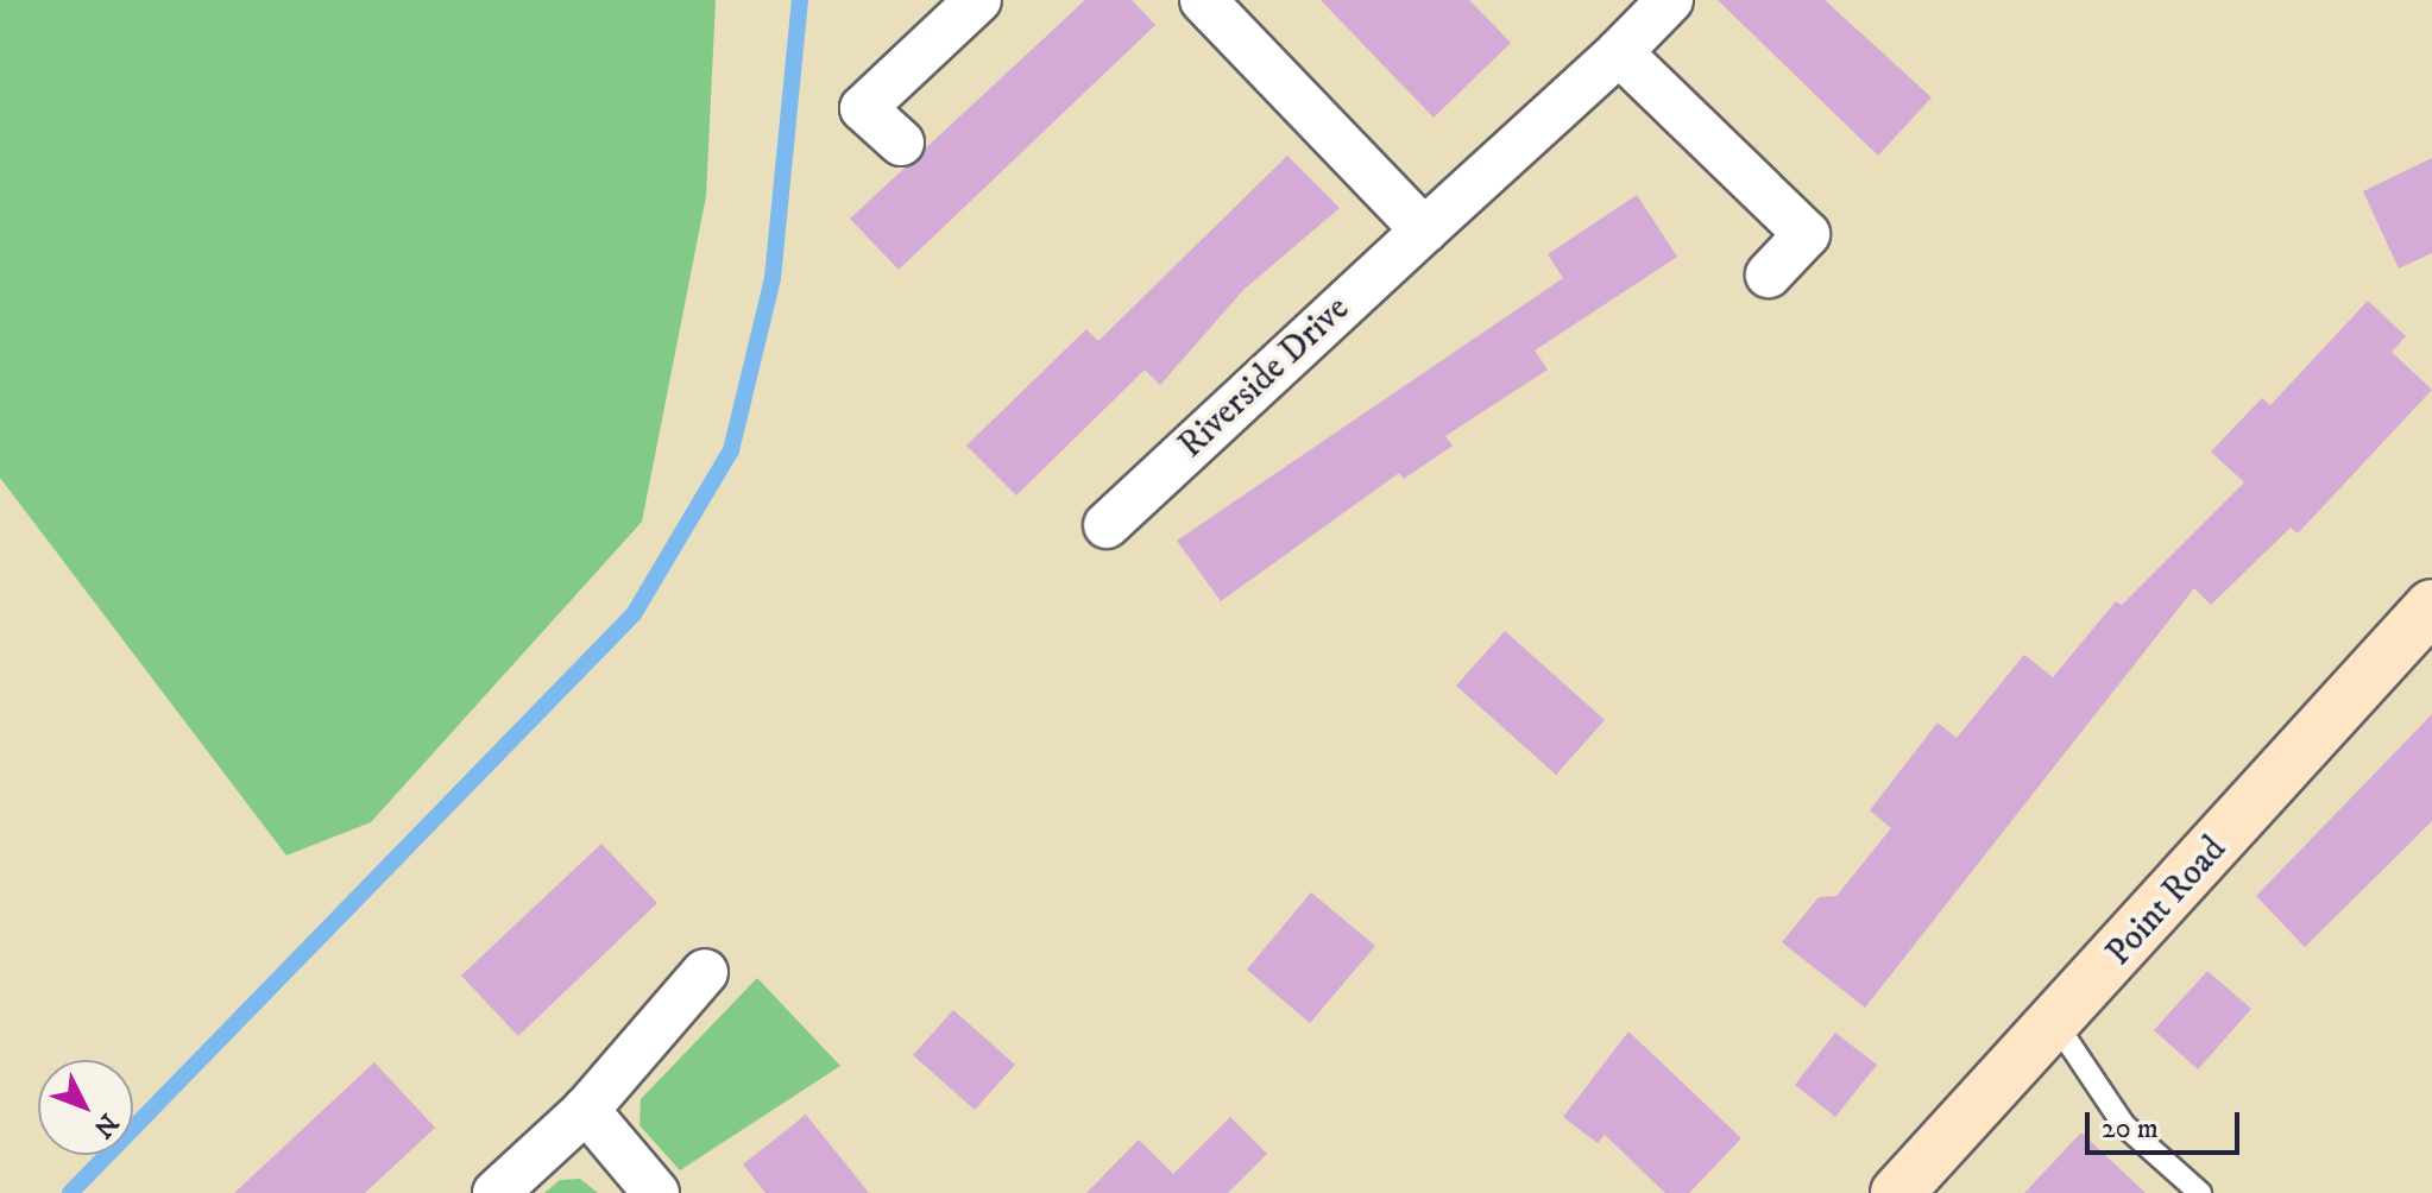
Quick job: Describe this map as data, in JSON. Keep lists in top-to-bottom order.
{
  "streets": {
    "street": ["Riverside Drive", "Point Road"]
  },
  "scale_bar": "20 m",
  "north": "bottom right"
}
